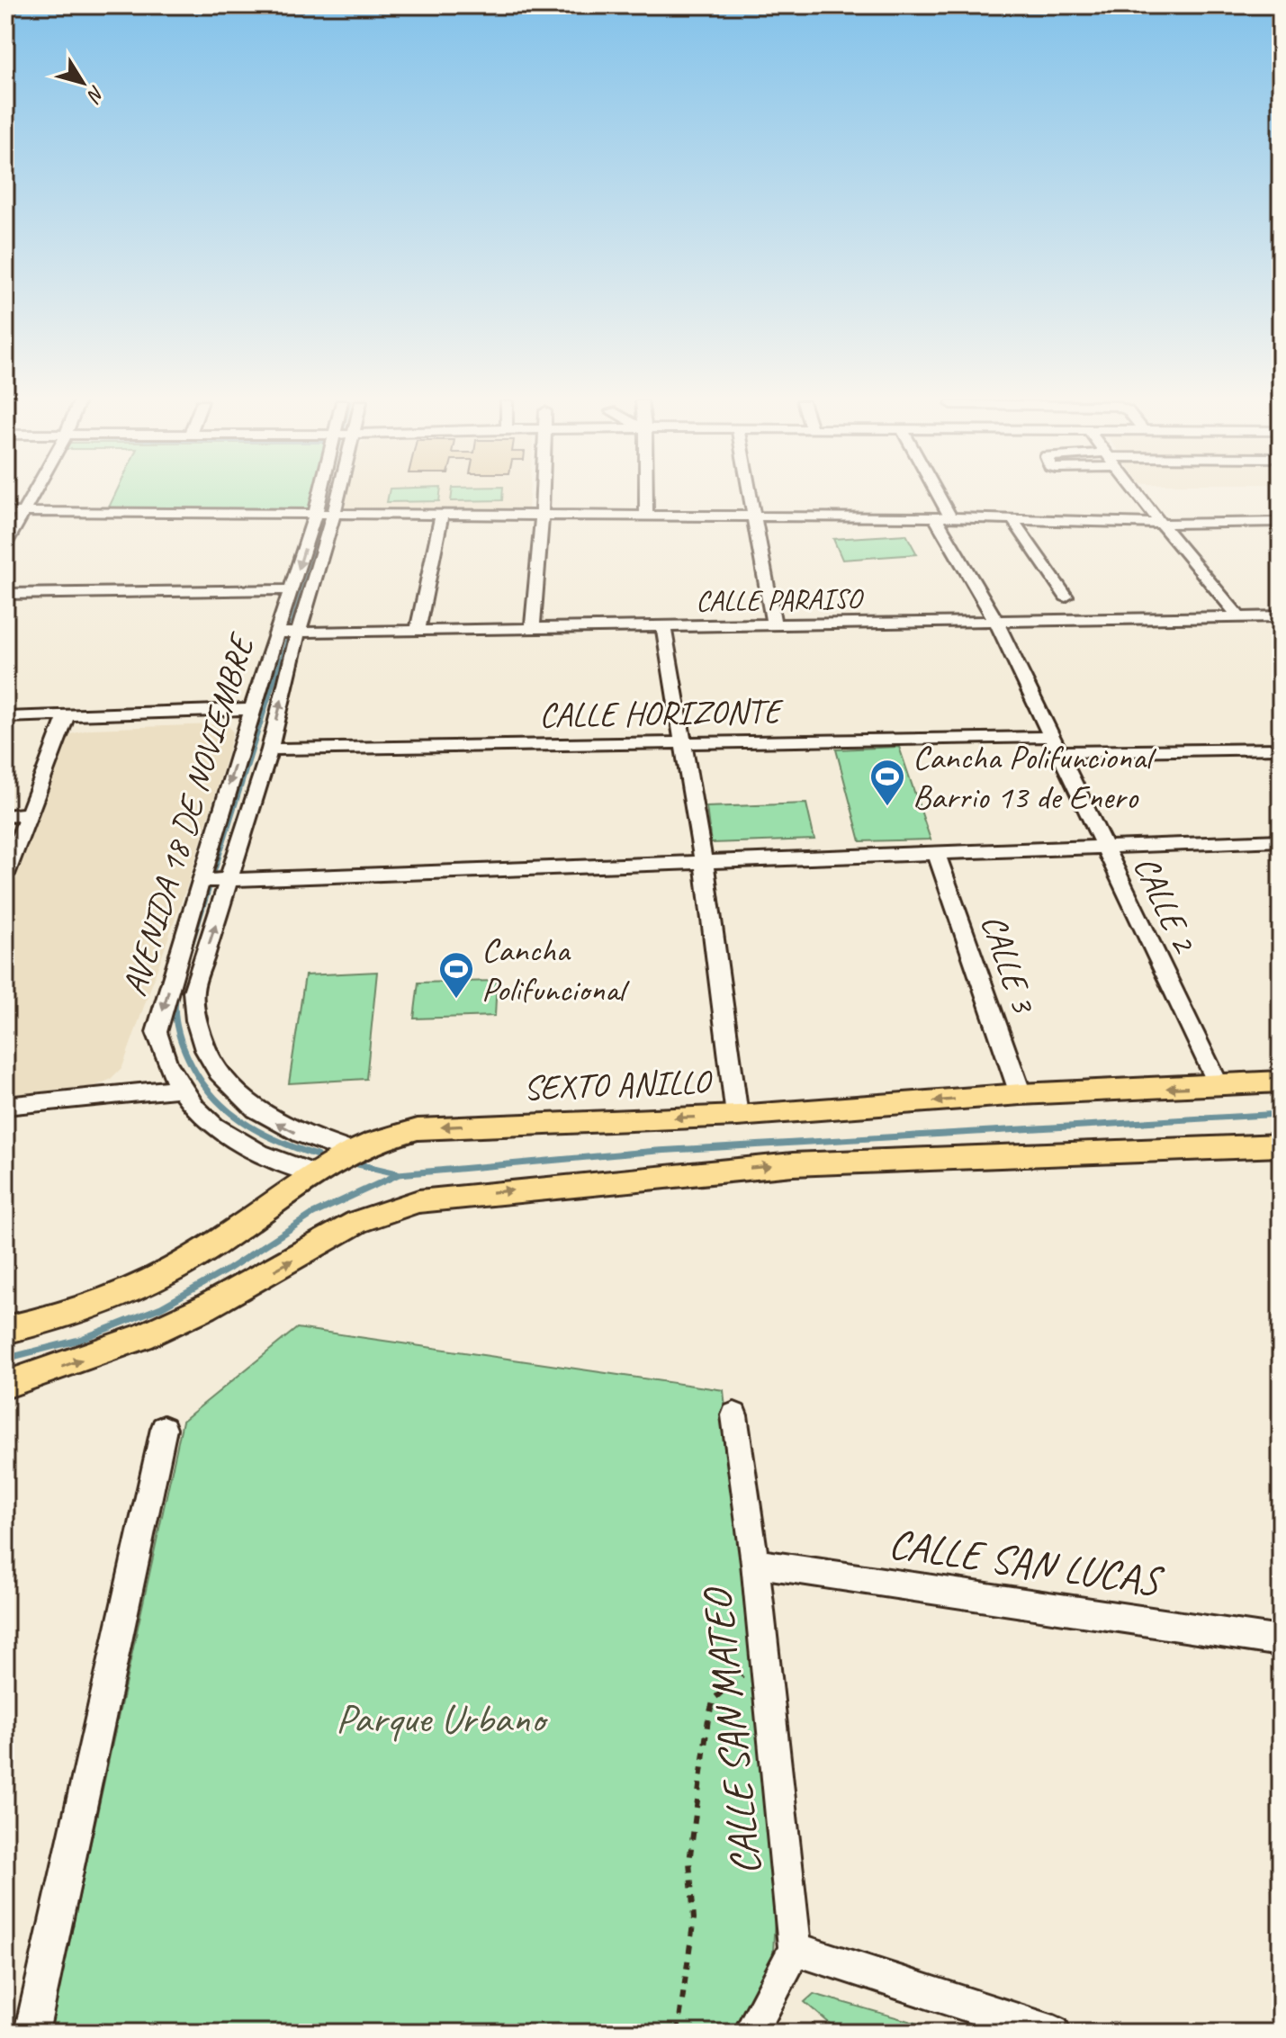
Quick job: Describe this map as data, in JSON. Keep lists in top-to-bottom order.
{
  "streets": {
    "main road": ["SEXTO ANILLO"],
    "street": [
      "CALLE PARAISO",
      "CALLE HORIZONTE",
      "AVENIDA 18 DE NOVIEMBRE",
      "CALLE 2",
      "CALLE 3",
      "CALLE SAN LUCAS",
      "CALLE SAN MATEO"
    ]
  },
  "crossings": [
    ["CALLE PARAISO", "AVENIDA 18 DE NOVIEMBRE"],
    ["CALLE PARAISO", "CALLE 2"],
    ["CALLE HORIZONTE", "AVENIDA 18 DE NOVIEMBRE"],
    ["CALLE HORIZONTE", "CALLE 2"],
    ["AVENIDA 18 DE NOVIEMBRE", "SEXTO ANILLO"],
    ["CALLE 2", "SEXTO ANILLO"],
    ["CALLE 3", "SEXTO ANILLO"],
    ["CALLE SAN LUCAS", "CALLE SAN MATEO"]
  ],
  "parks": ["Parque Urbano"],
  "places": {
    "sports": ["Cancha Polifuncional Barrio 13 de Enero", "Cancha Polifuncional"]
  },
  "north": "bottom right"
}
